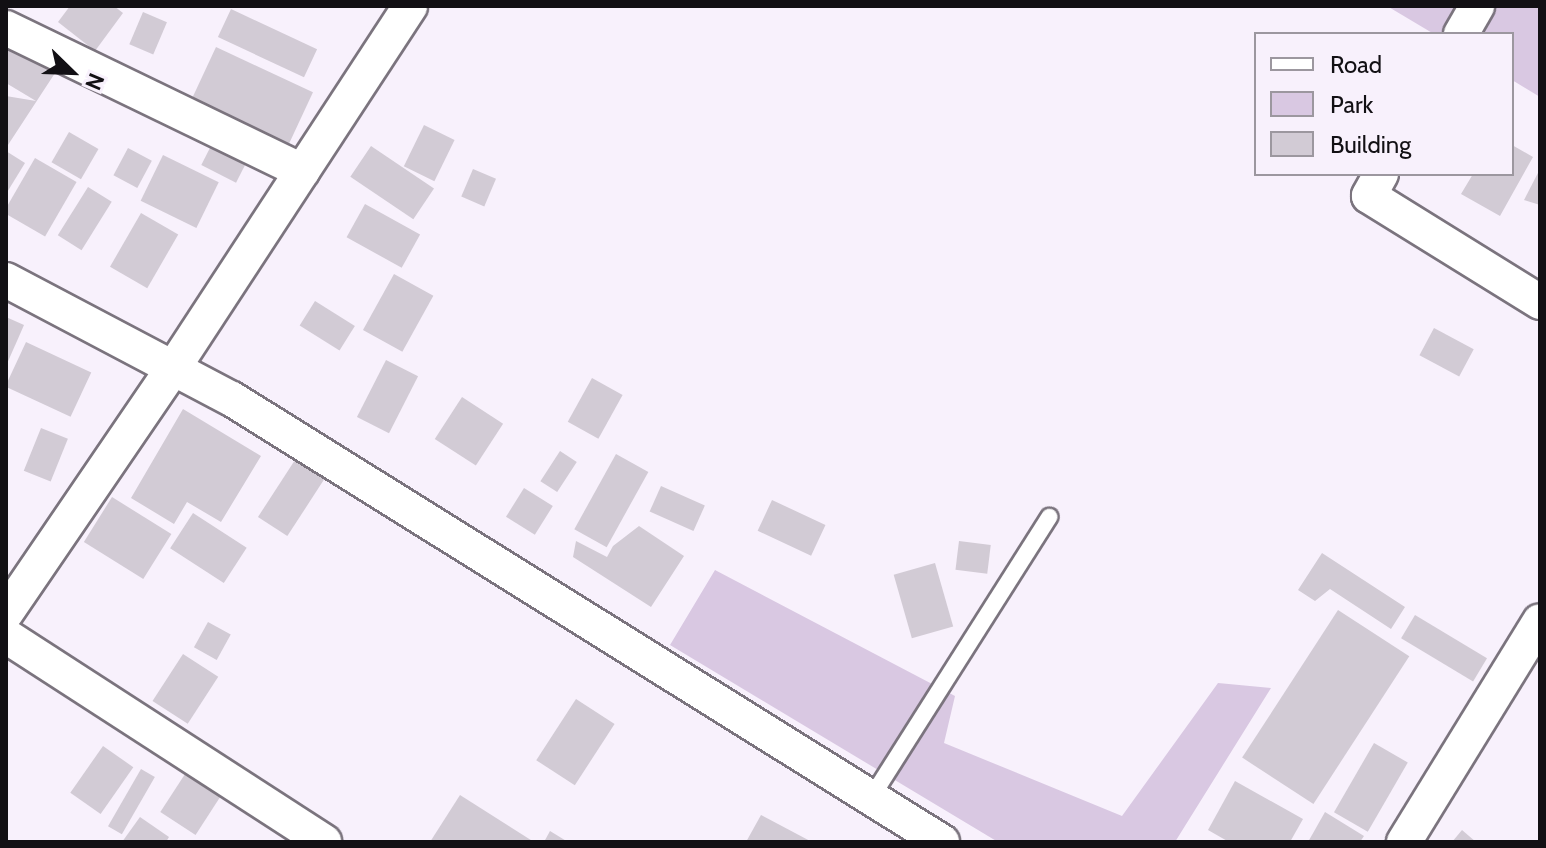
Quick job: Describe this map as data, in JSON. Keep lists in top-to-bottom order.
{
  "legend": ["Road", "Park", "Building"],
  "north": "bottom right"
}
